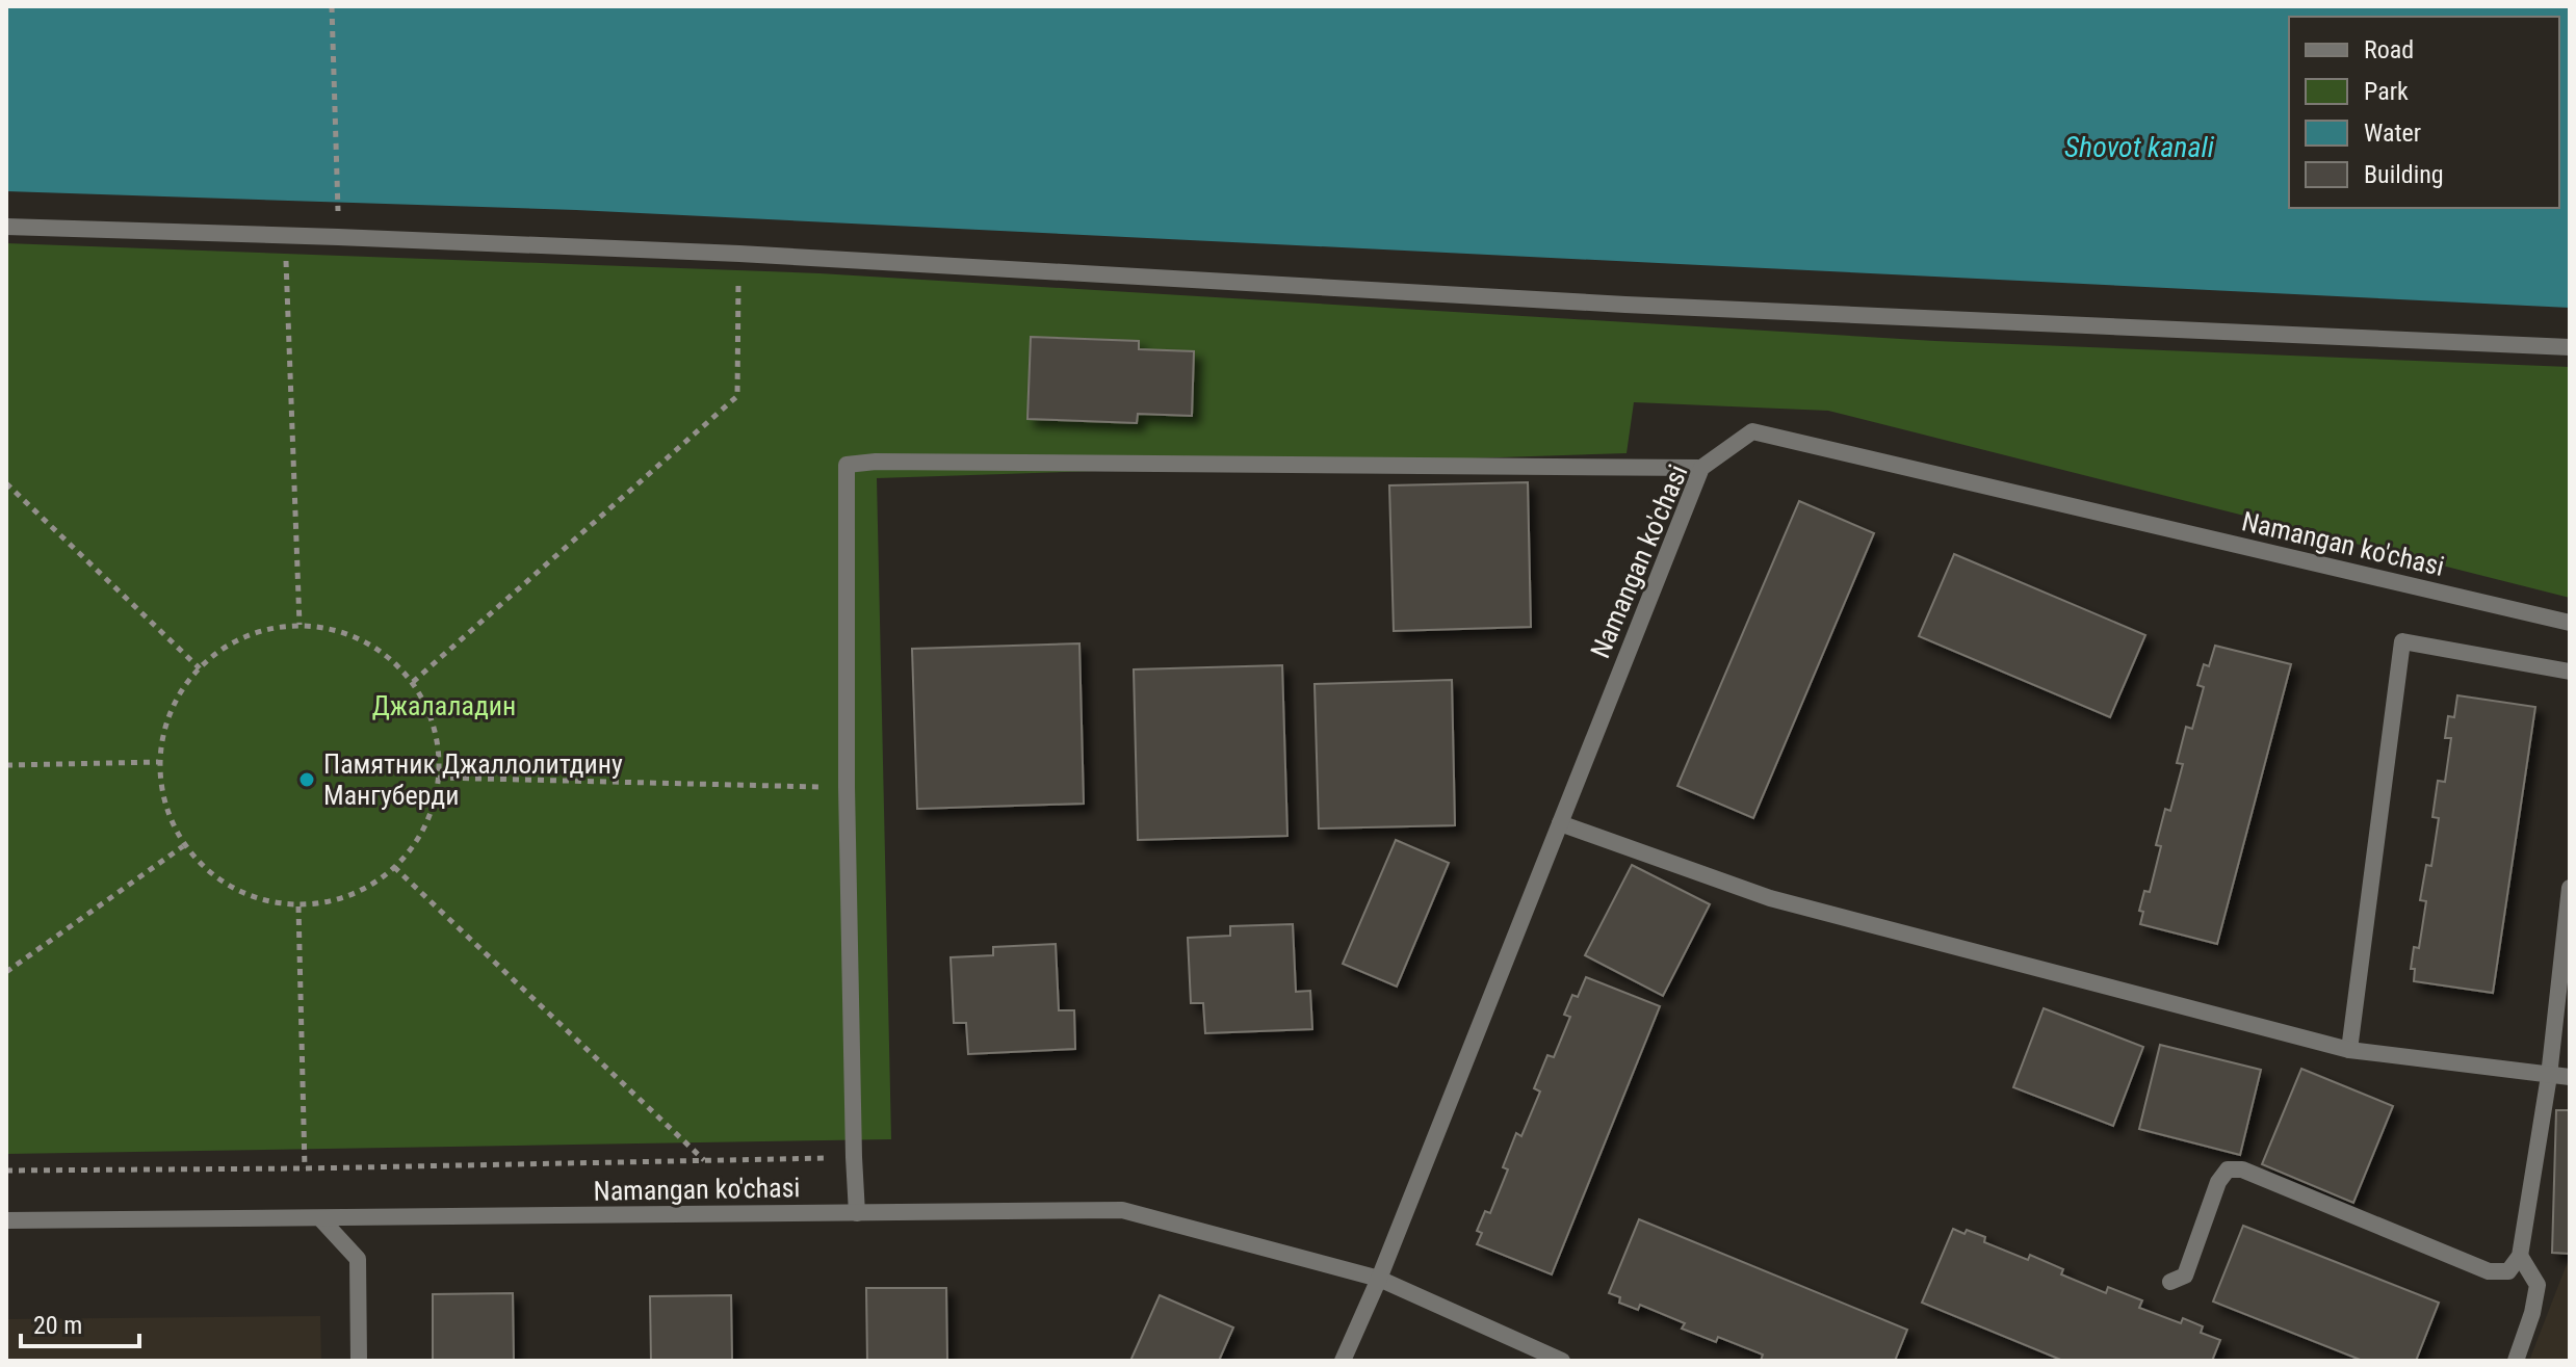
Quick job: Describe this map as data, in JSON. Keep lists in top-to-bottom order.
{
  "streets": {
    "street": ["Namangan ko'chasi"]
  },
  "water": ["Shovot kanali"],
  "parks": ["Джалаладин"],
  "places": ["Памятник Джаллолитдину Мангуберди"],
  "legend": [
    "Road",
    "Park",
    "Water",
    "Building"
  ],
  "scale_bar": "20 m"
}
